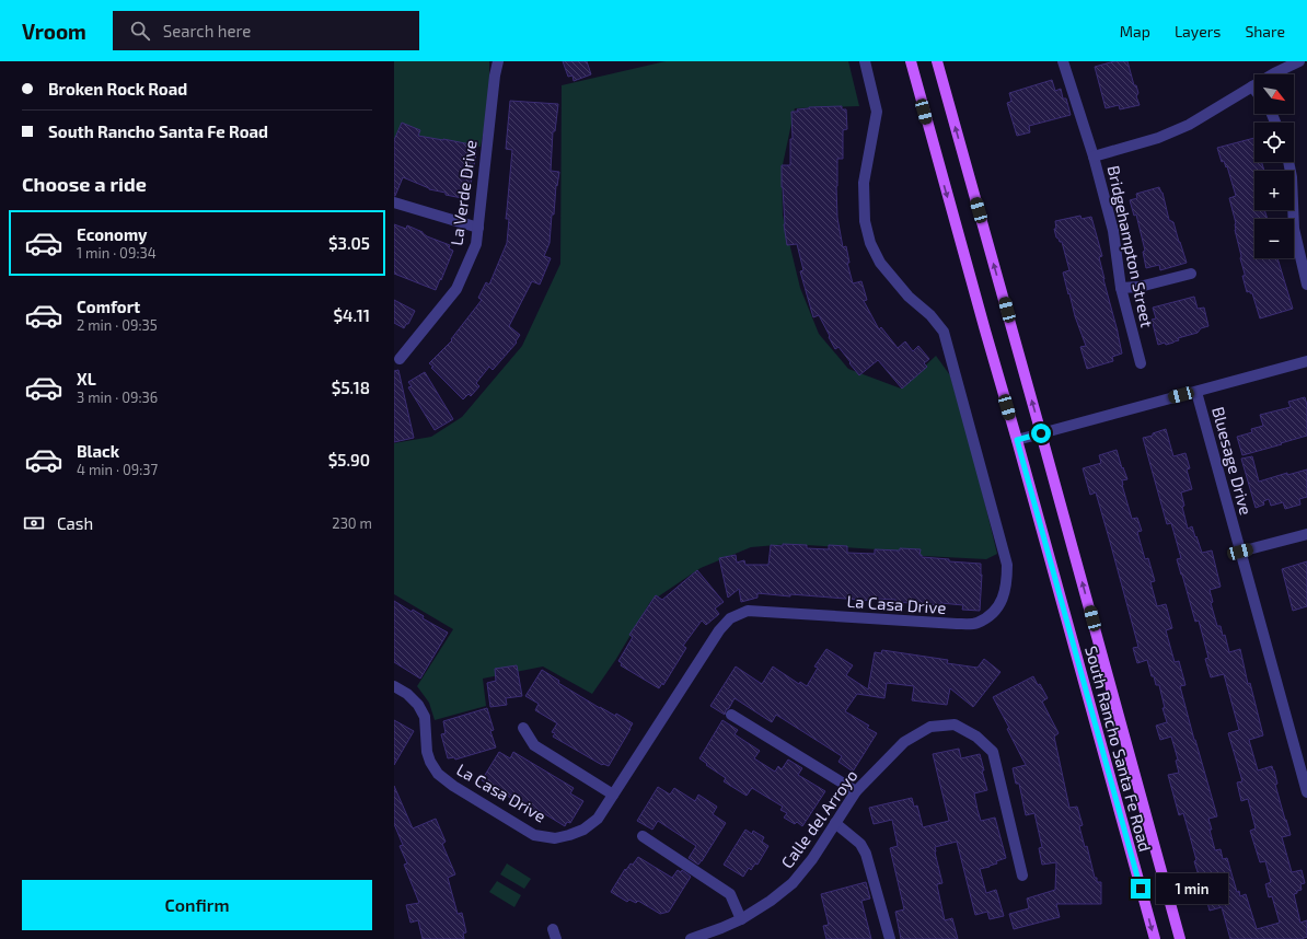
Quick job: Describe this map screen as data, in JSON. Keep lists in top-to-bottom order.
{
  "streets": {
    "main road": ["South Rancho Santa Fe Road"],
    "street": [
      "La Verde Drive",
      "Bridgehampton Street",
      "Bluesage Drive",
      "La Casa Drive",
      "Calle del Arroyo"
    ]
  },
  "north": "bottom right",
  "page": {
    "header": "Vroom",
    "search": "Search here",
    "nav": ["Map", "Layers", "Share"],
    "banner": ["Broken Rock Road", "South Rancho Santa Fe Road"],
    "map_buttons": ["+", "−"],
    "heading": "Choose a ride",
    "list": [
      {
        "name": "Economy",
        "note": "1 min · 09:34",
        "value": "$3.05"
      },
      {
        "name": "Comfort",
        "note": "2 min · 09:35",
        "value": "$4.11"
      },
      {
        "name": "XL",
        "note": "3 min · 09:36",
        "value": "$5.18"
      },
      {
        "name": "Black",
        "note": "4 min · 09:37",
        "value": "$5.90"
      }
    ],
    "pay": ["Cash", "230 m"],
    "buttons": "Confirm",
    "bubble": "1 min"
  }
}
